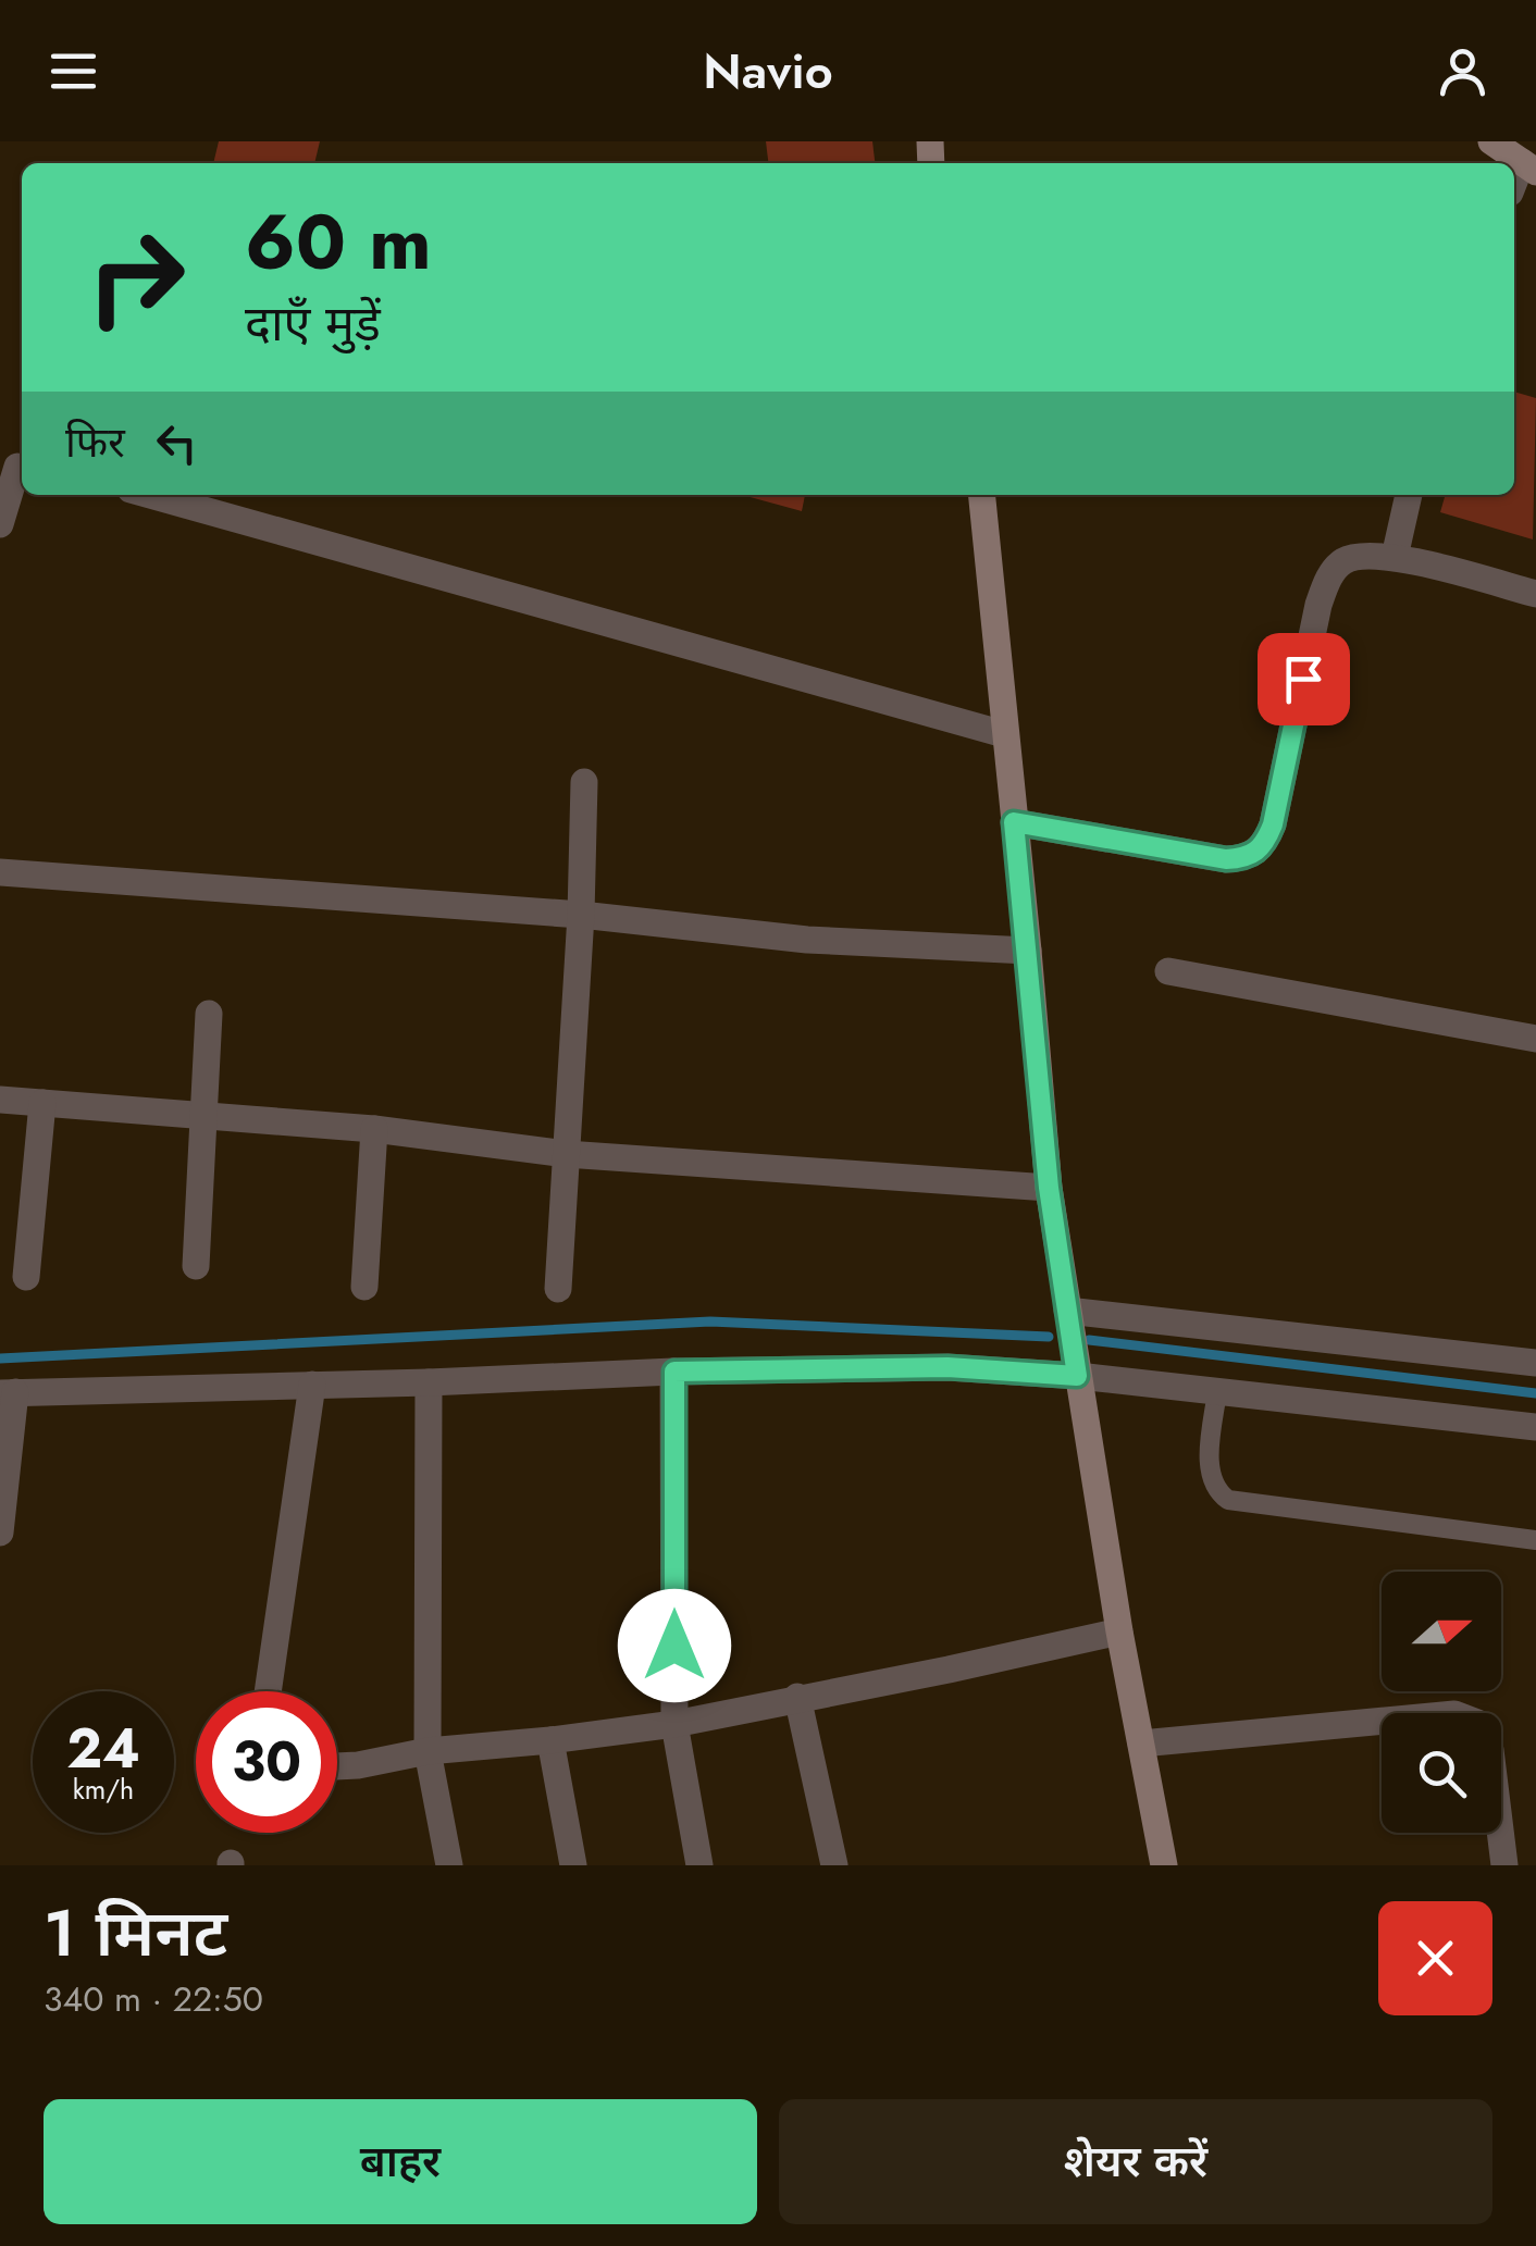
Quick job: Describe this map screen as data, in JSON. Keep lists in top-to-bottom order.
{
  "north": "right",
  "page": {
    "header": "Navio",
    "turn": ["60 m", "दाएँ मुड़ें"],
    "then": "फिर",
    "speed": "24 km/h",
    "limit": "30",
    "heading": ["1 मिनट", "340 m · 22:50"],
    "buttons": ["बाहर", "शेयर करें"]
  }
}
